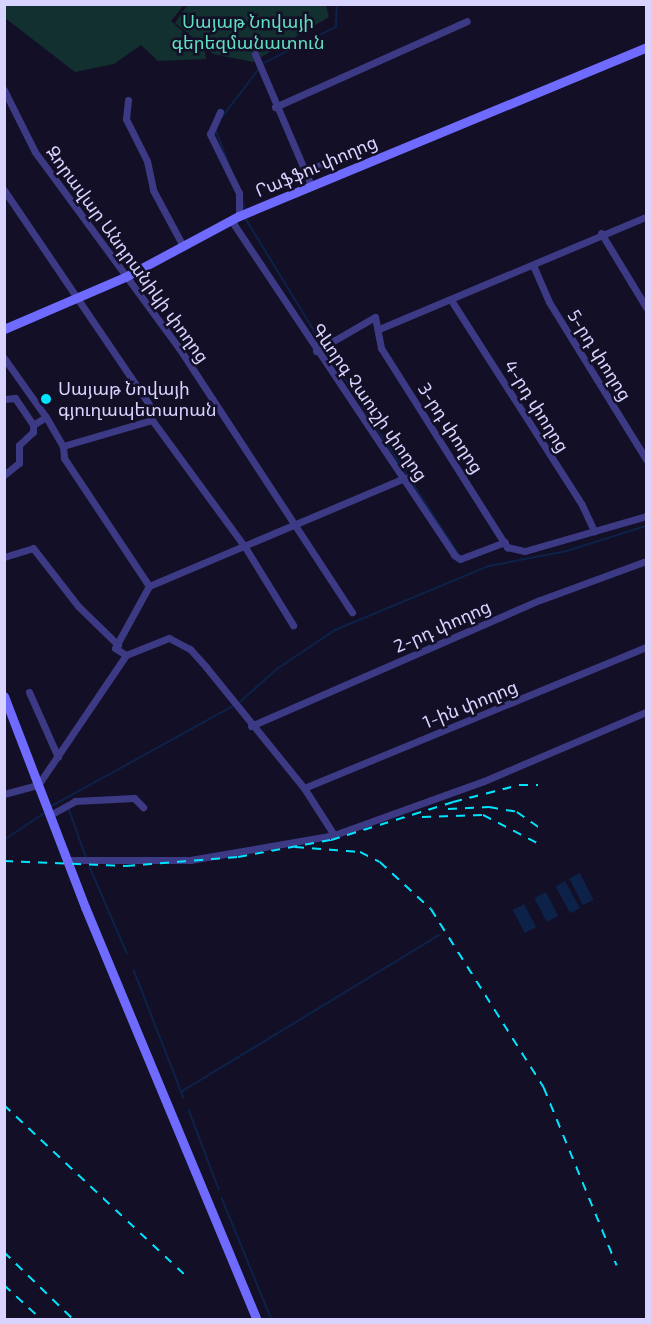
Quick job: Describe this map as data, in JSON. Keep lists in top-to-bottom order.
{
  "streets": {
    "main road": ["Րաֆֆու փողոց"],
    "street": [
      "Զորավար Անդրանիկի փողոց",
      "5-րդ փողոց",
      "Գևորգ Չաուշի փողոց",
      "4-րդ փողոց",
      "3-րդ փողոց",
      "2-րդ փողոց",
      "1-ին փողոց"
    ]
  },
  "crossings": [
    ["Րաֆֆու փողոց", "Զորավար Անդրանիկի փողոց"],
    ["Րաֆֆու փողոց", "Գևորգ Չաուշի փողոց"],
    ["Գևորգ Չաուշի փողոց", "3-րդ փողոց"]
  ],
  "parks": ["Սայաթ Նովայի գերեզմանատուն"],
  "places": ["Սայաթ Նովայի գյուղապետարան"]
}
